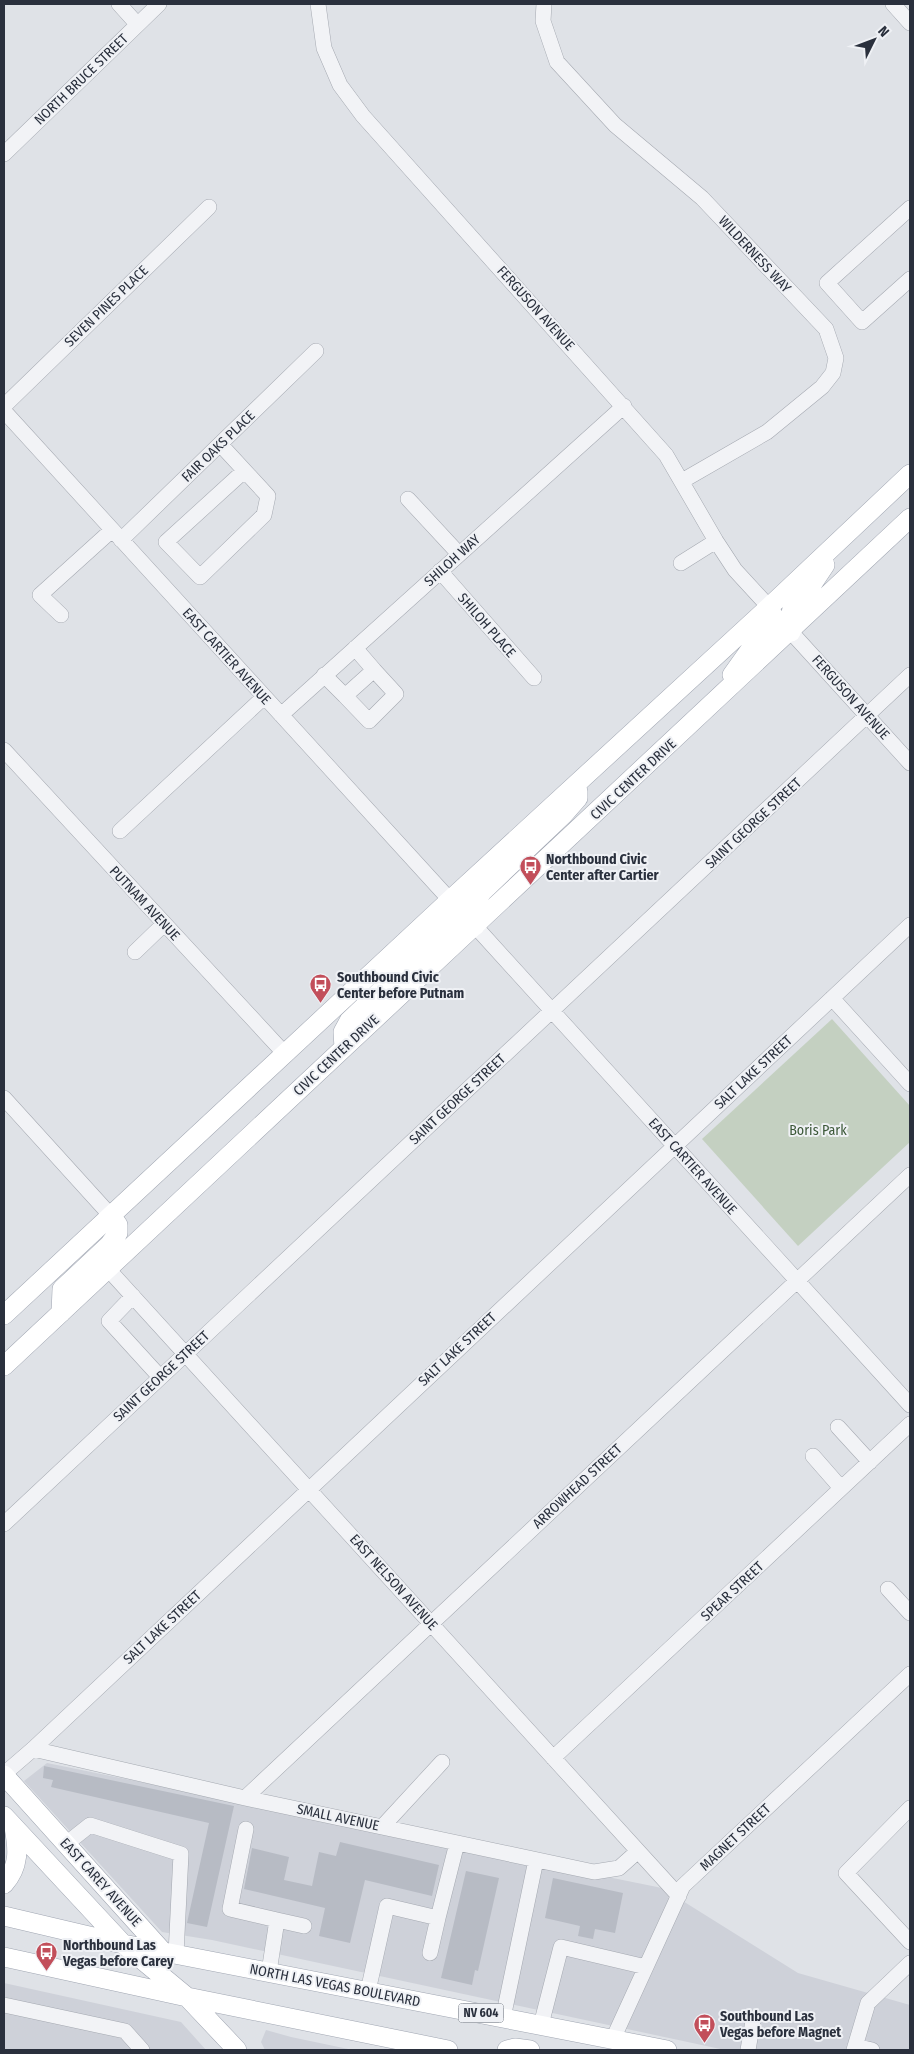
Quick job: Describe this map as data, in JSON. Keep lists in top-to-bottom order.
{
  "streets": {
    "main road": [
      "CIVIC CENTER DRIVE",
      "EAST CAREY AVENUE",
      "NORTH LAS VEGAS BOULEVARD",
      "NV 604"
    ],
    "street": [
      "NORTH BRUCE STREET",
      "WILDERNESS WAY",
      "SEVEN PINES PLACE",
      "FERGUSON AVENUE",
      "FAIR OAKS PLACE",
      "SHILOH WAY",
      "SHILOH PLACE",
      "EAST CARTIER AVENUE",
      "SAINT GEORGE STREET",
      "PUTNAM AVENUE",
      "SALT LAKE STREET",
      "ARROWHEAD STREET",
      "EAST NELSON AVENUE",
      "SPEAR STREET",
      "SMALL AVENUE",
      "MAGNET STREET"
    ]
  },
  "crossings": [
    ["WILDERNESS WAY", "FERGUSON AVENUE"],
    ["FERGUSON AVENUE", "SHILOH WAY"],
    ["FERGUSON AVENUE", "CIVIC CENTER DRIVE"],
    ["FERGUSON AVENUE", "SAINT GEORGE STREET"],
    ["FAIR OAKS PLACE", "EAST CARTIER AVENUE"],
    ["SHILOH WAY", "SHILOH PLACE"],
    ["SHILOH WAY", "EAST CARTIER AVENUE"],
    ["EAST CARTIER AVENUE", "CIVIC CENTER DRIVE"],
    ["EAST CARTIER AVENUE", "SAINT GEORGE STREET"],
    ["EAST CARTIER AVENUE", "SALT LAKE STREET"],
    ["EAST CARTIER AVENUE", "ARROWHEAD STREET"],
    ["CIVIC CENTER DRIVE", "EAST NELSON AVENUE"],
    ["SAINT GEORGE STREET", "EAST NELSON AVENUE"],
    ["SALT LAKE STREET", "EAST NELSON AVENUE"],
    ["SALT LAKE STREET", "SMALL AVENUE"],
    ["SALT LAKE STREET", "EAST CAREY AVENUE"],
    ["ARROWHEAD STREET", "EAST NELSON AVENUE"],
    ["ARROWHEAD STREET", "SMALL AVENUE"],
    ["EAST NELSON AVENUE", "SPEAR STREET"],
    ["EAST NELSON AVENUE", "SMALL AVENUE"],
    ["EAST NELSON AVENUE", "MAGNET STREET"],
    ["MAGNET STREET", "NORTH LAS VEGAS BOULEVARD"],
    ["EAST CAREY AVENUE", "NORTH LAS VEGAS BOULEVARD"]
  ],
  "parks": ["Boris Park"],
  "places": {
    "bus stop": [
      "Northbound Civic Center after Cartier",
      "Southbound Civic Center before Putnam",
      "Northbound Las Vegas before Carey",
      "Southbound Las Vegas before Magnet"
    ]
  },
  "north": "top right"
}
